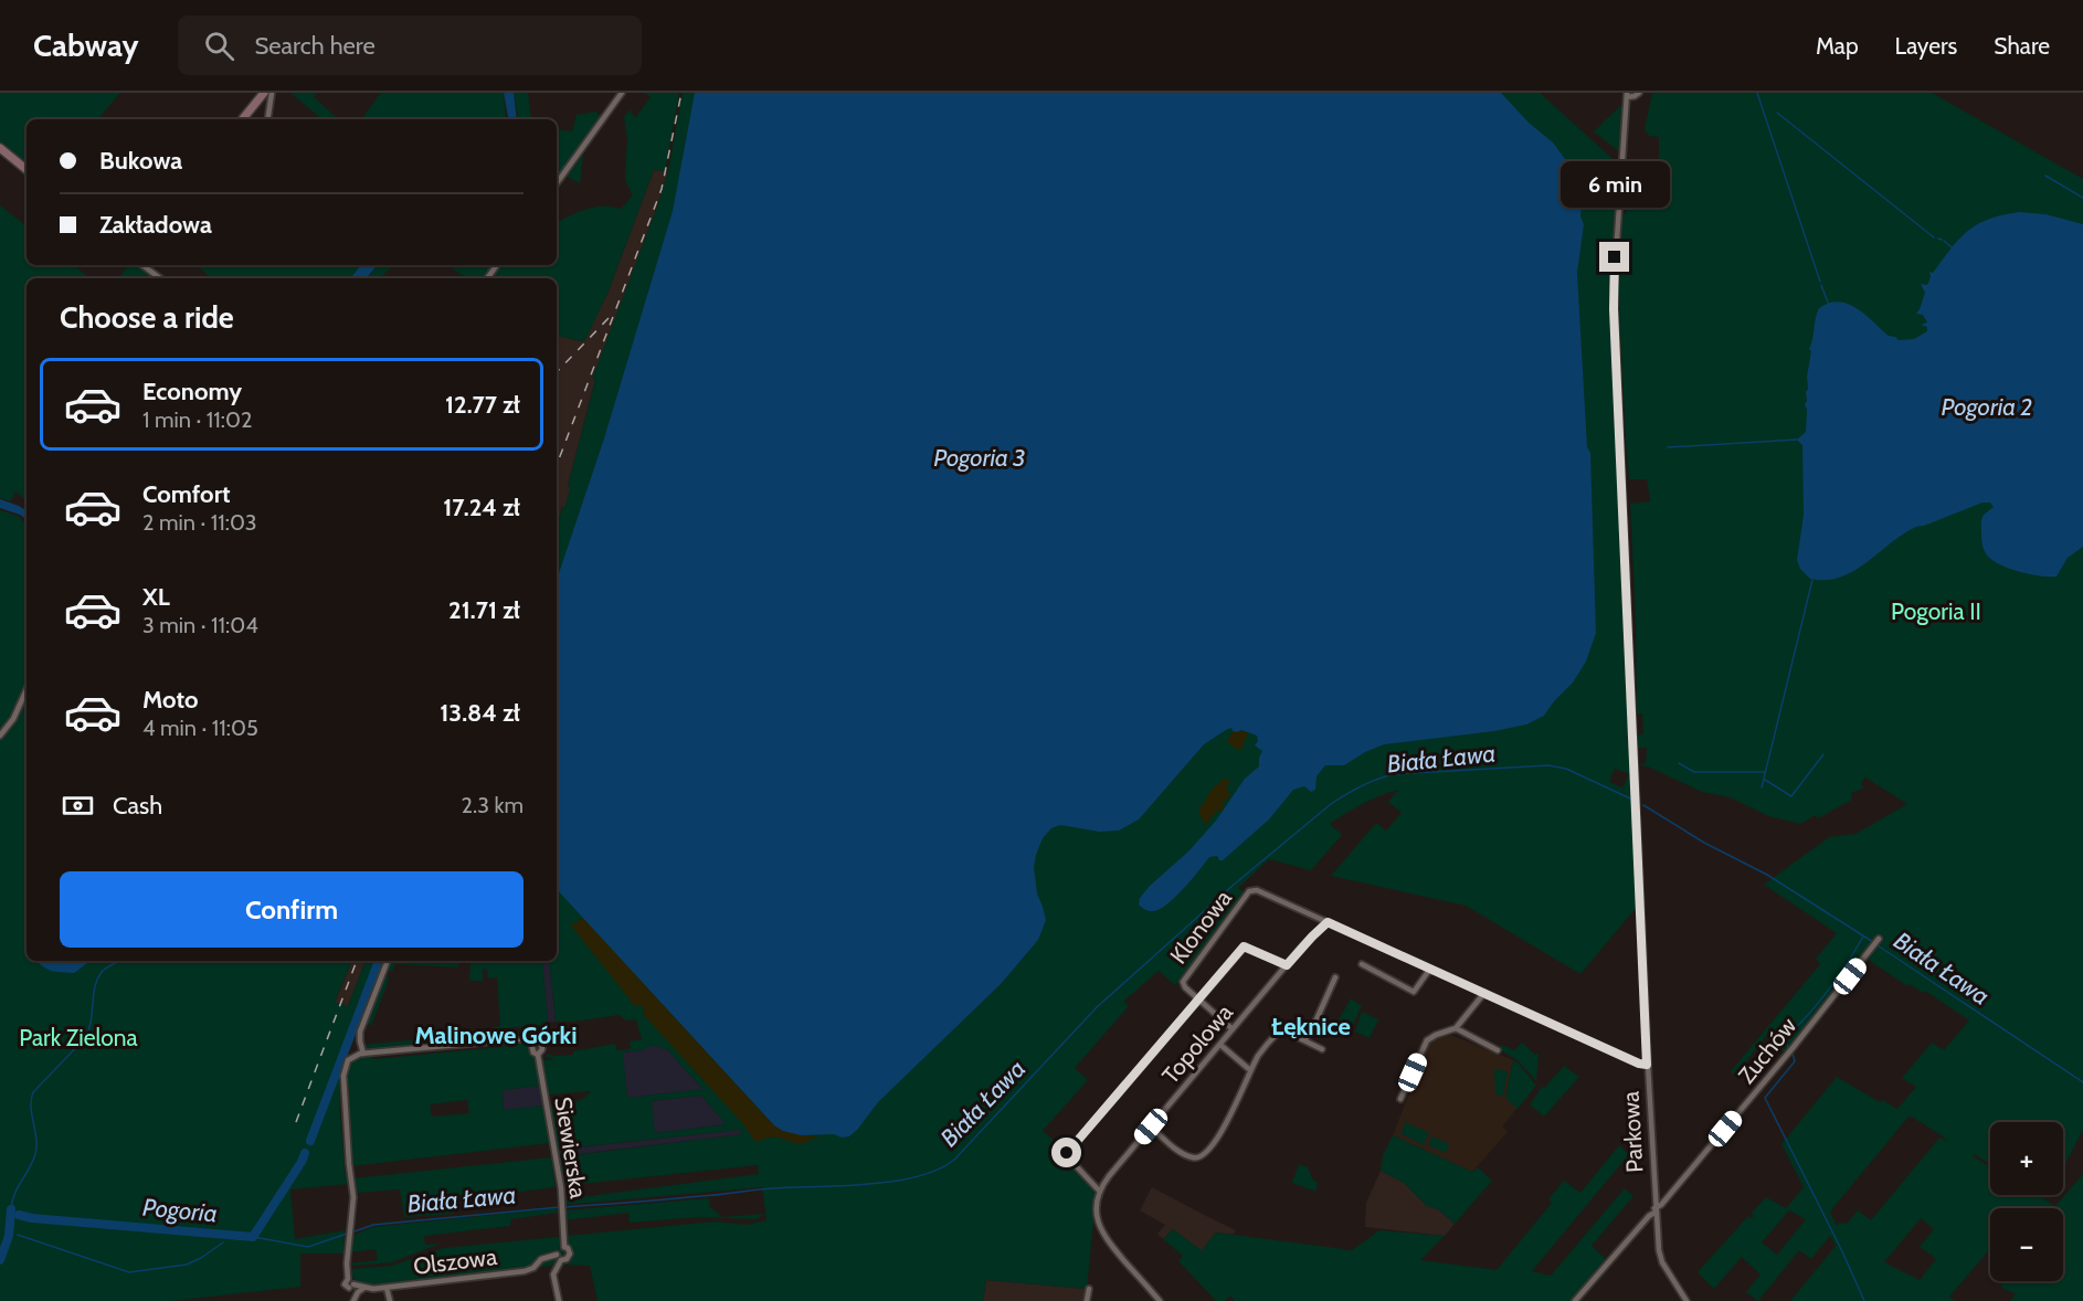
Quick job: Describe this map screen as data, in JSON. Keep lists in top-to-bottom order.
{
  "streets": {
    "street": [
      "Klonowa",
      "Topolowa",
      "Zuchów",
      "Parkowa",
      "Siewierska",
      "Olszowa"
    ]
  },
  "crossings": [
    ["Klonowa", "Topolowa"],
    ["Zuchów", "Parkowa"],
    ["Siewierska", "Olszowa"]
  ],
  "districts": ["Łęknice", "Malinowe Górki"],
  "water": [
    "Pogoria 2",
    "Pogoria 3",
    "Biała Ława",
    "Pogoria"
  ],
  "parks": ["Pogoria II", "Park Zielona"],
  "page": {
    "header": "Cabway",
    "search": "Search here",
    "nav": ["Map", "Layers", "Share"],
    "banner": ["Bukowa", "Zakładowa"],
    "bubble": "6 min",
    "heading": "Choose a ride",
    "list": [
      {
        "name": "Economy",
        "note": "1 min · 11:02",
        "value": "12.77 zł"
      },
      {
        "name": "Comfort",
        "note": "2 min · 11:03",
        "value": "17.24 zł"
      },
      {
        "name": "XL",
        "note": "3 min · 11:04",
        "value": "21.71 zł"
      },
      {
        "name": "Moto",
        "note": "4 min · 11:05",
        "value": "13.84 zł"
      }
    ],
    "pay": ["Cash", "2.3 km"],
    "buttons": "Confirm",
    "map_buttons": ["+", "−"]
  }
}
